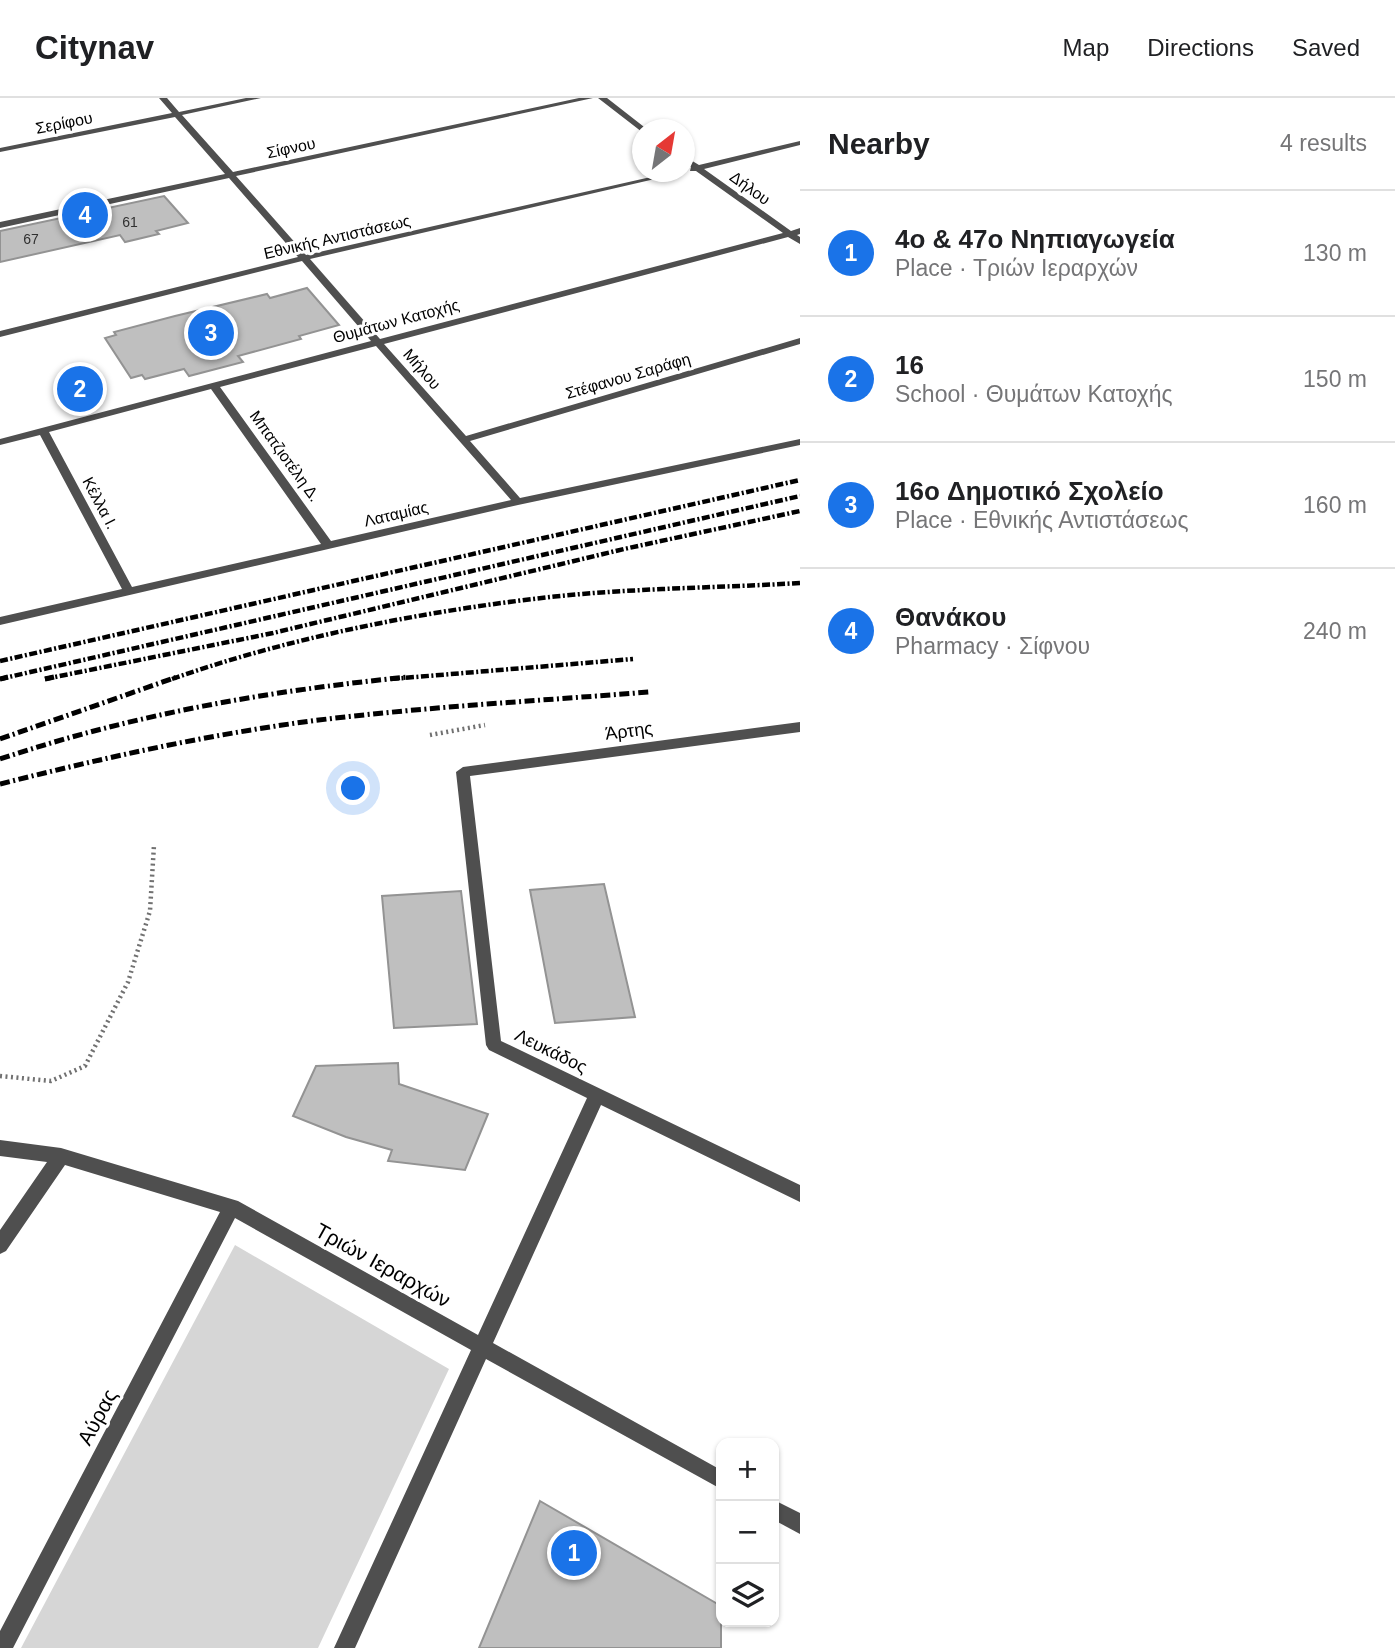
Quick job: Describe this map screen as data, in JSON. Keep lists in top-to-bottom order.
{
  "streets": {
    "street": [
      "Σερίφου",
      "Σίφνου",
      "Δήλου",
      "Εθνικής Αντιστάσεως",
      "Θυμάτων Κατοχής",
      "Μήλου",
      "Στέφανου Σαράφη",
      "Μπατζιοτέλη Δ.",
      "Κέλλα Ι.",
      "Λαταμίας",
      "Άρτης",
      "Λευκάδος",
      "Τριών Ιεραρχών",
      "Αύρας"
    ]
  },
  "crossings": [
    ["Σερίφου", "Μήλου"],
    ["Σίφνου", "Μήλου"],
    ["Δήλου", "Εθνικής Αντιστάσεως"],
    ["Δήλου", "Θυμάτων Κατοχής"],
    ["Εθνικής Αντιστάσεως", "Μήλου"],
    ["Θυμάτων Κατοχής", "Μήλου"],
    ["Θυμάτων Κατοχής", "Μπατζιοτέλη Δ."],
    ["Θυμάτων Κατοχής", "Κέλλα Ι."],
    ["Μήλου", "Στέφανου Σαράφη"],
    ["Μήλου", "Λαταμίας"],
    ["Μπατζιοτέλη Δ.", "Λαταμίας"],
    ["Κέλλα Ι.", "Λαταμίας"],
    ["Άρτης", "Λευκάδος"],
    ["Τριών Ιεραρχών", "Αύρας"]
  ],
  "house_numbers": ["61", "67"],
  "north": "top right",
  "page": {
    "header": "Citynav",
    "nav": ["Map", "Directions", "Saved"],
    "heading": ["Nearby", "4 results"],
    "pins": [
      "4",
      "3",
      "2",
      "1"
    ],
    "list": [
      {
        "mark": "1",
        "name": "4ο & 47ο Νηπιαγωγεία",
        "note": "Place · Τριών Ιεραρχών",
        "value": "130 m"
      },
      {
        "mark": "2",
        "name": "16",
        "note": "School · Θυμάτων Κατοχής",
        "value": "150 m"
      },
      {
        "mark": "3",
        "name": "16o Δημοτικό Σχολείο",
        "note": "Place · Εθνικής Αντιστάσεως",
        "value": "160 m"
      },
      {
        "mark": "4",
        "name": "Θανάκου",
        "note": "Pharmacy · Σίφνου",
        "value": "240 m"
      }
    ],
    "map_buttons": ["+", "−"]
  }
}
